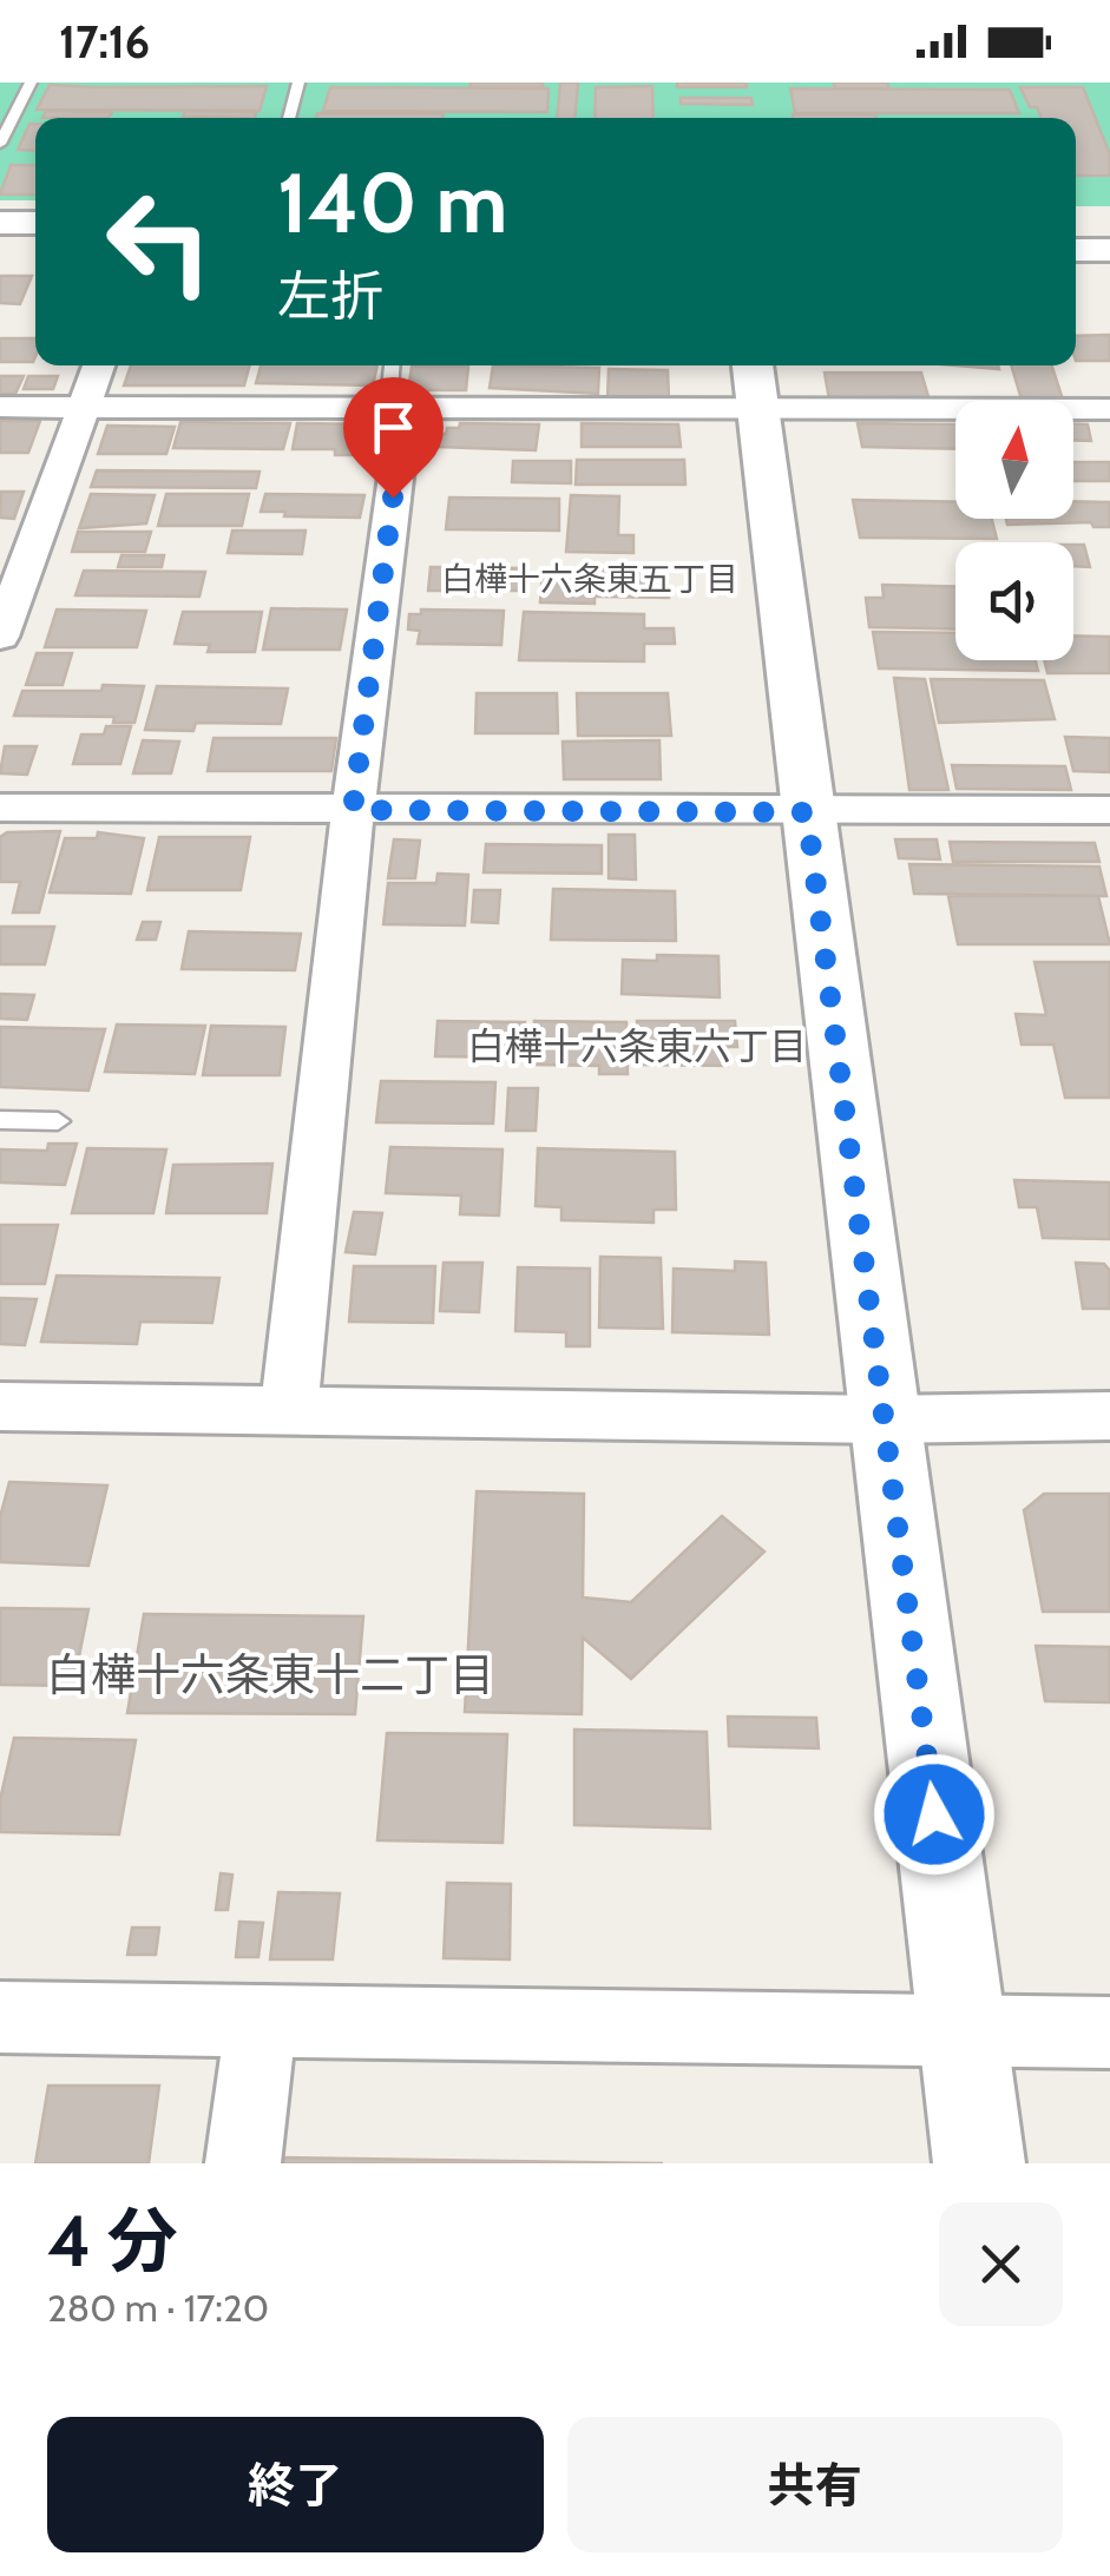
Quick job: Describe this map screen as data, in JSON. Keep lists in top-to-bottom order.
{
  "districts": ["白樺十六条東五丁目", "白樺十六条東六丁目", "白樺十六条東十二丁目"],
  "north": "top",
  "page": {
    "status": "17:16",
    "turn": ["140 m", "左折"],
    "heading": ["4 分", "280 m · 17:20"],
    "buttons": ["終了", "共有"]
  }
}
